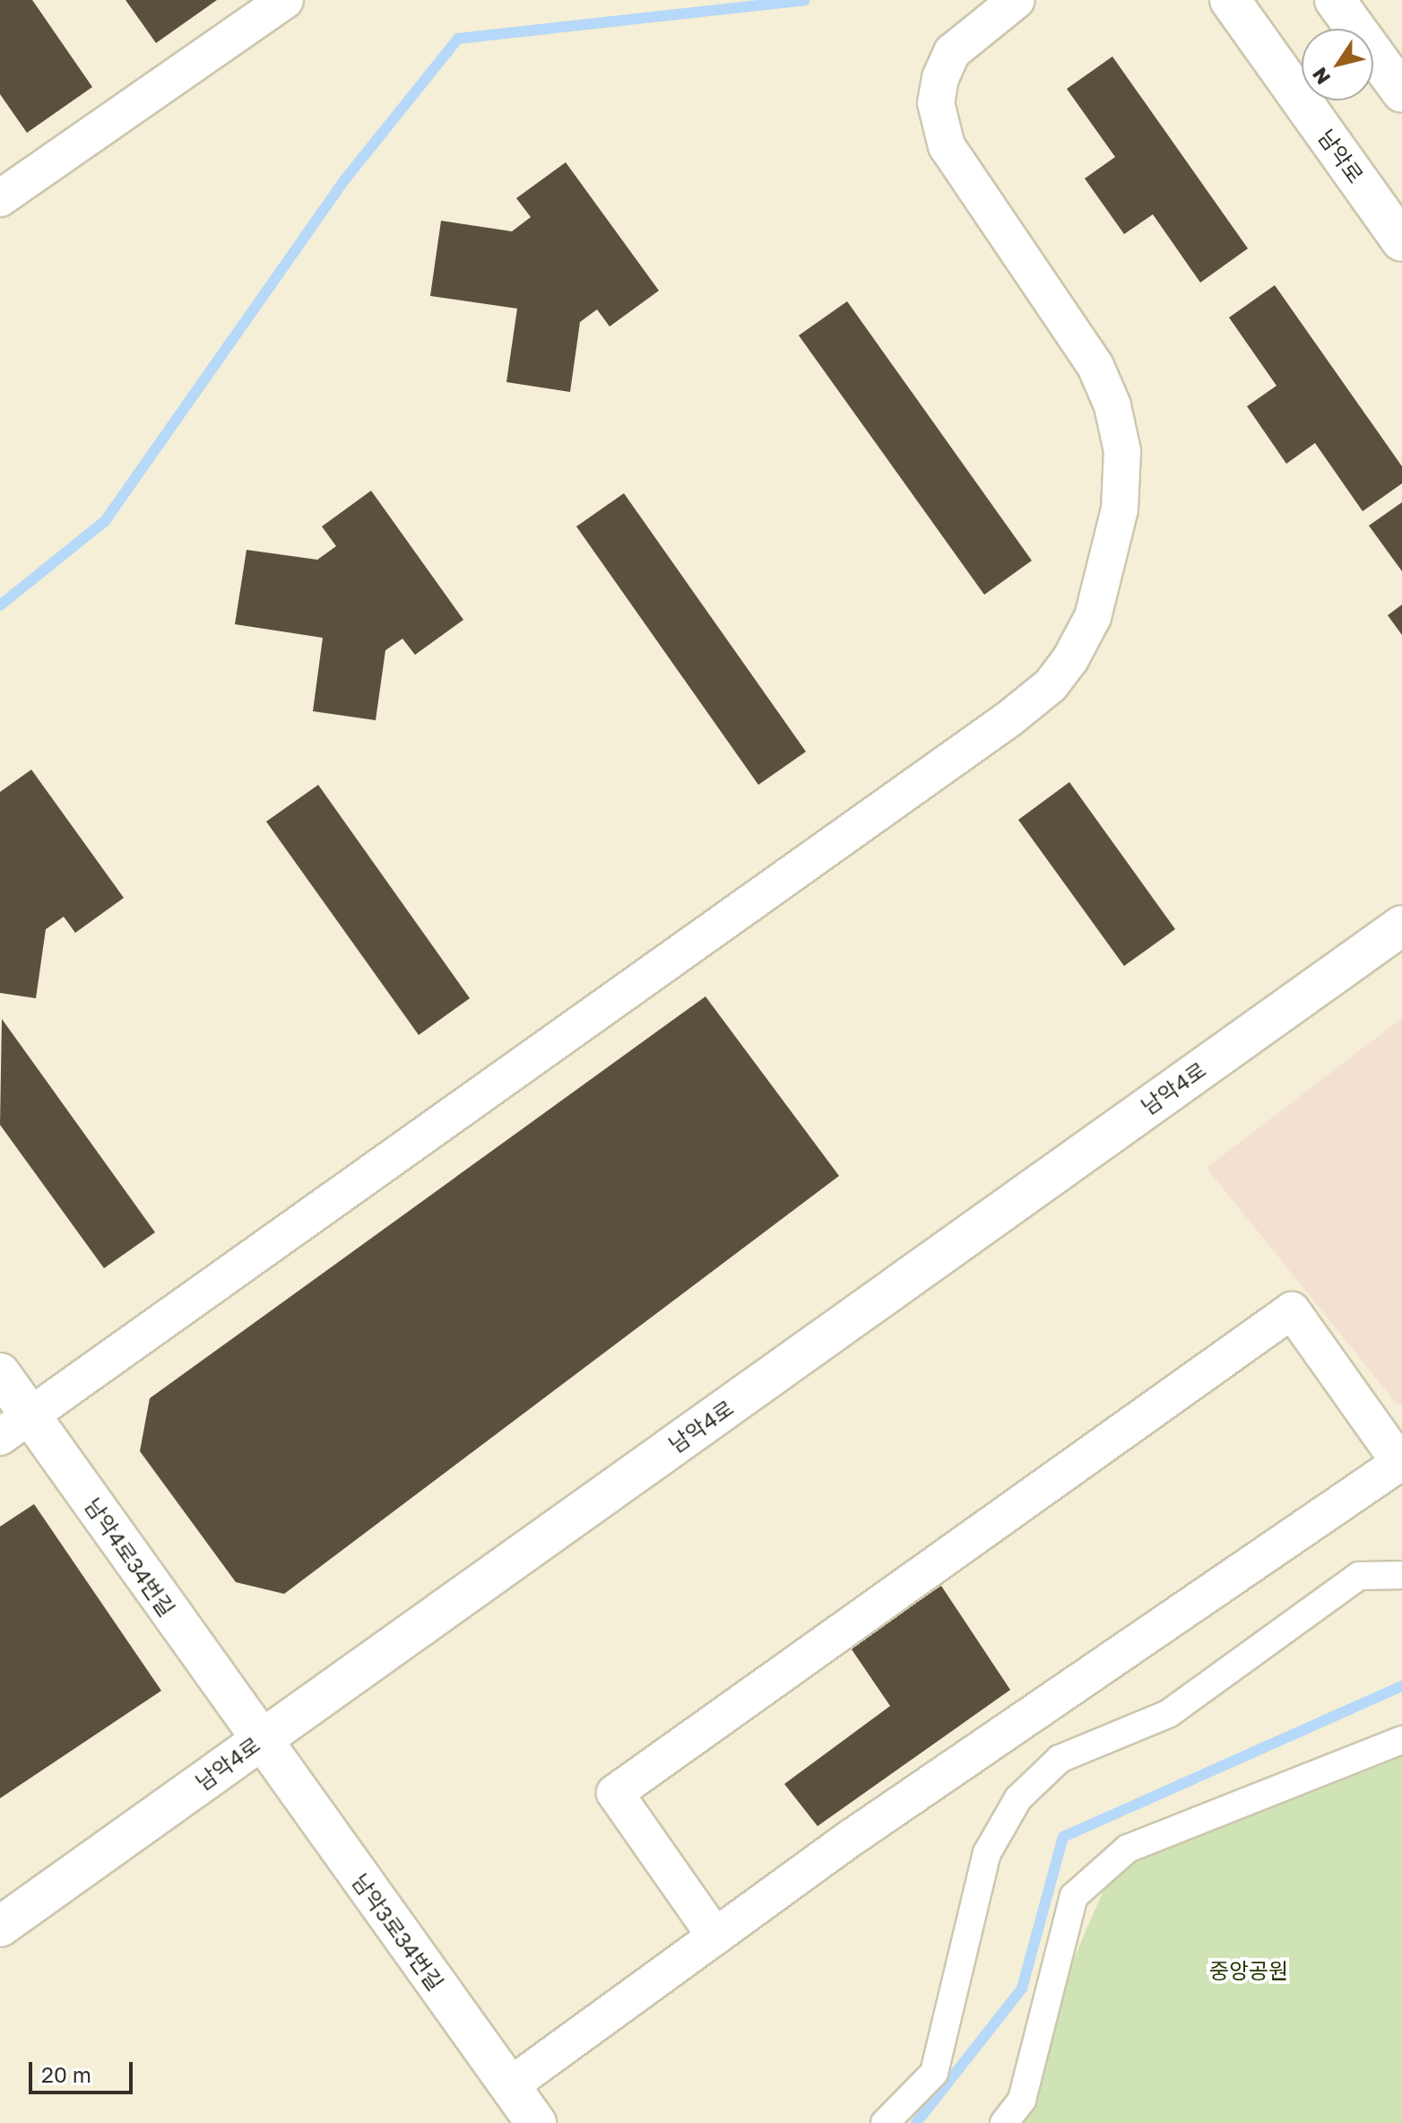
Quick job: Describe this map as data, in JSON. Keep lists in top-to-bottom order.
{
  "streets": {
    "street": [
      "남악로",
      "남악4로",
      "남악4로34번길",
      "남악3로34번길"
    ]
  },
  "crossings": [
    ["남악4로", "남악4로34번길"],
    ["남악4로", "남악3로34번길"],
    ["남악4로34번길", "남악3로34번길"]
  ],
  "parks": ["중앙공원"],
  "scale_bar": "20 m",
  "north": "bottom left"
}
